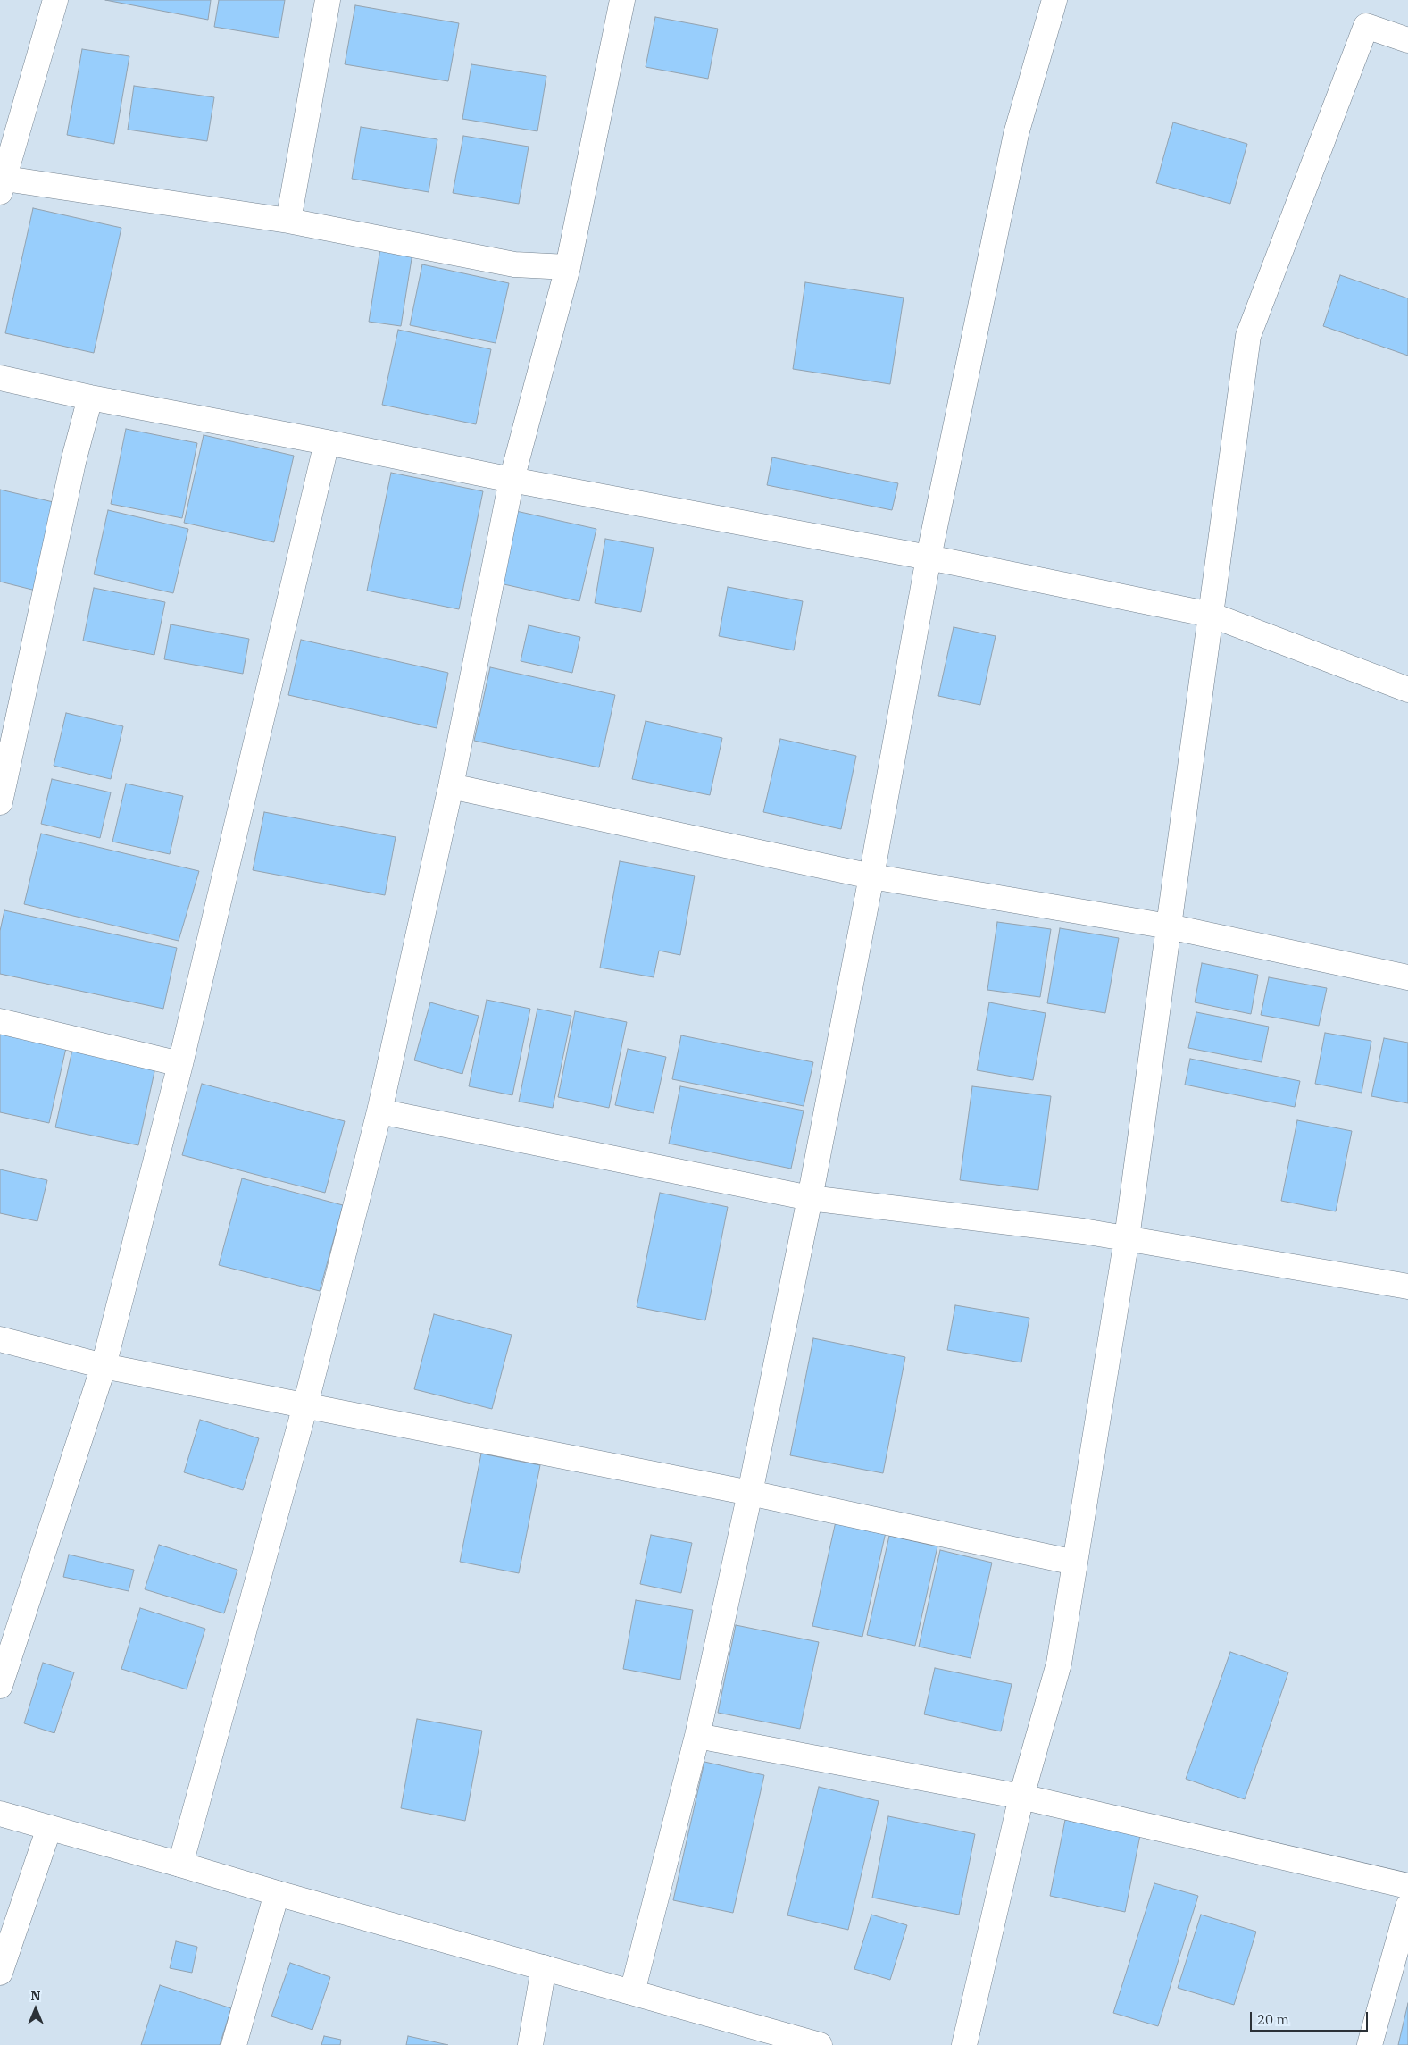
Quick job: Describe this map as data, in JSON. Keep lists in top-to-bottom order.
{
  "scale_bar": "20 m",
  "north": "top"
}
